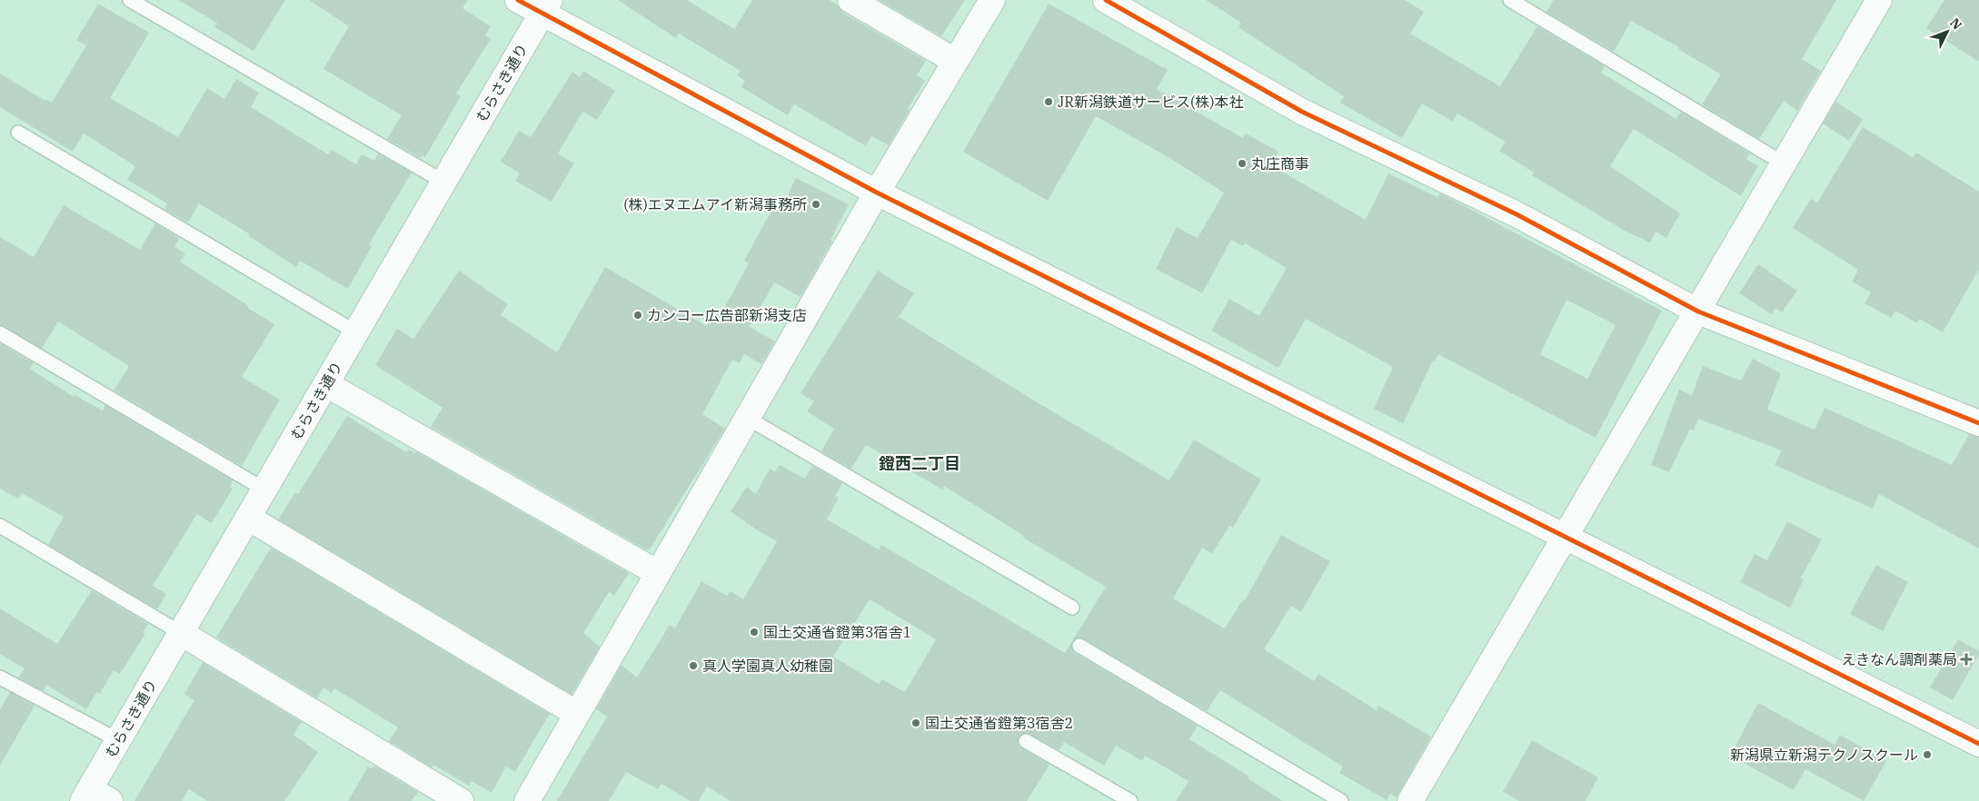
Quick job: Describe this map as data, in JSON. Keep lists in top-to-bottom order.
{
  "streets": {
    "street": ["むらさき通り"]
  },
  "districts": ["鐙西二丁目"],
  "places": {
    "other": [
      "JR新潟鉄道サービス(株)本社",
      "丸庄商事",
      "(株)エヌエムアイ新潟事務所",
      "カンコー広告部新潟支店",
      "国土交通省鐙第3宿舎1",
      "真人学園真人幼稚園",
      "国土交通省鐙第3宿舎2",
      "新潟県立新潟テクノスクール"
    ],
    "health": ["えきなん調剤薬局"]
  },
  "north": "top right"
}
